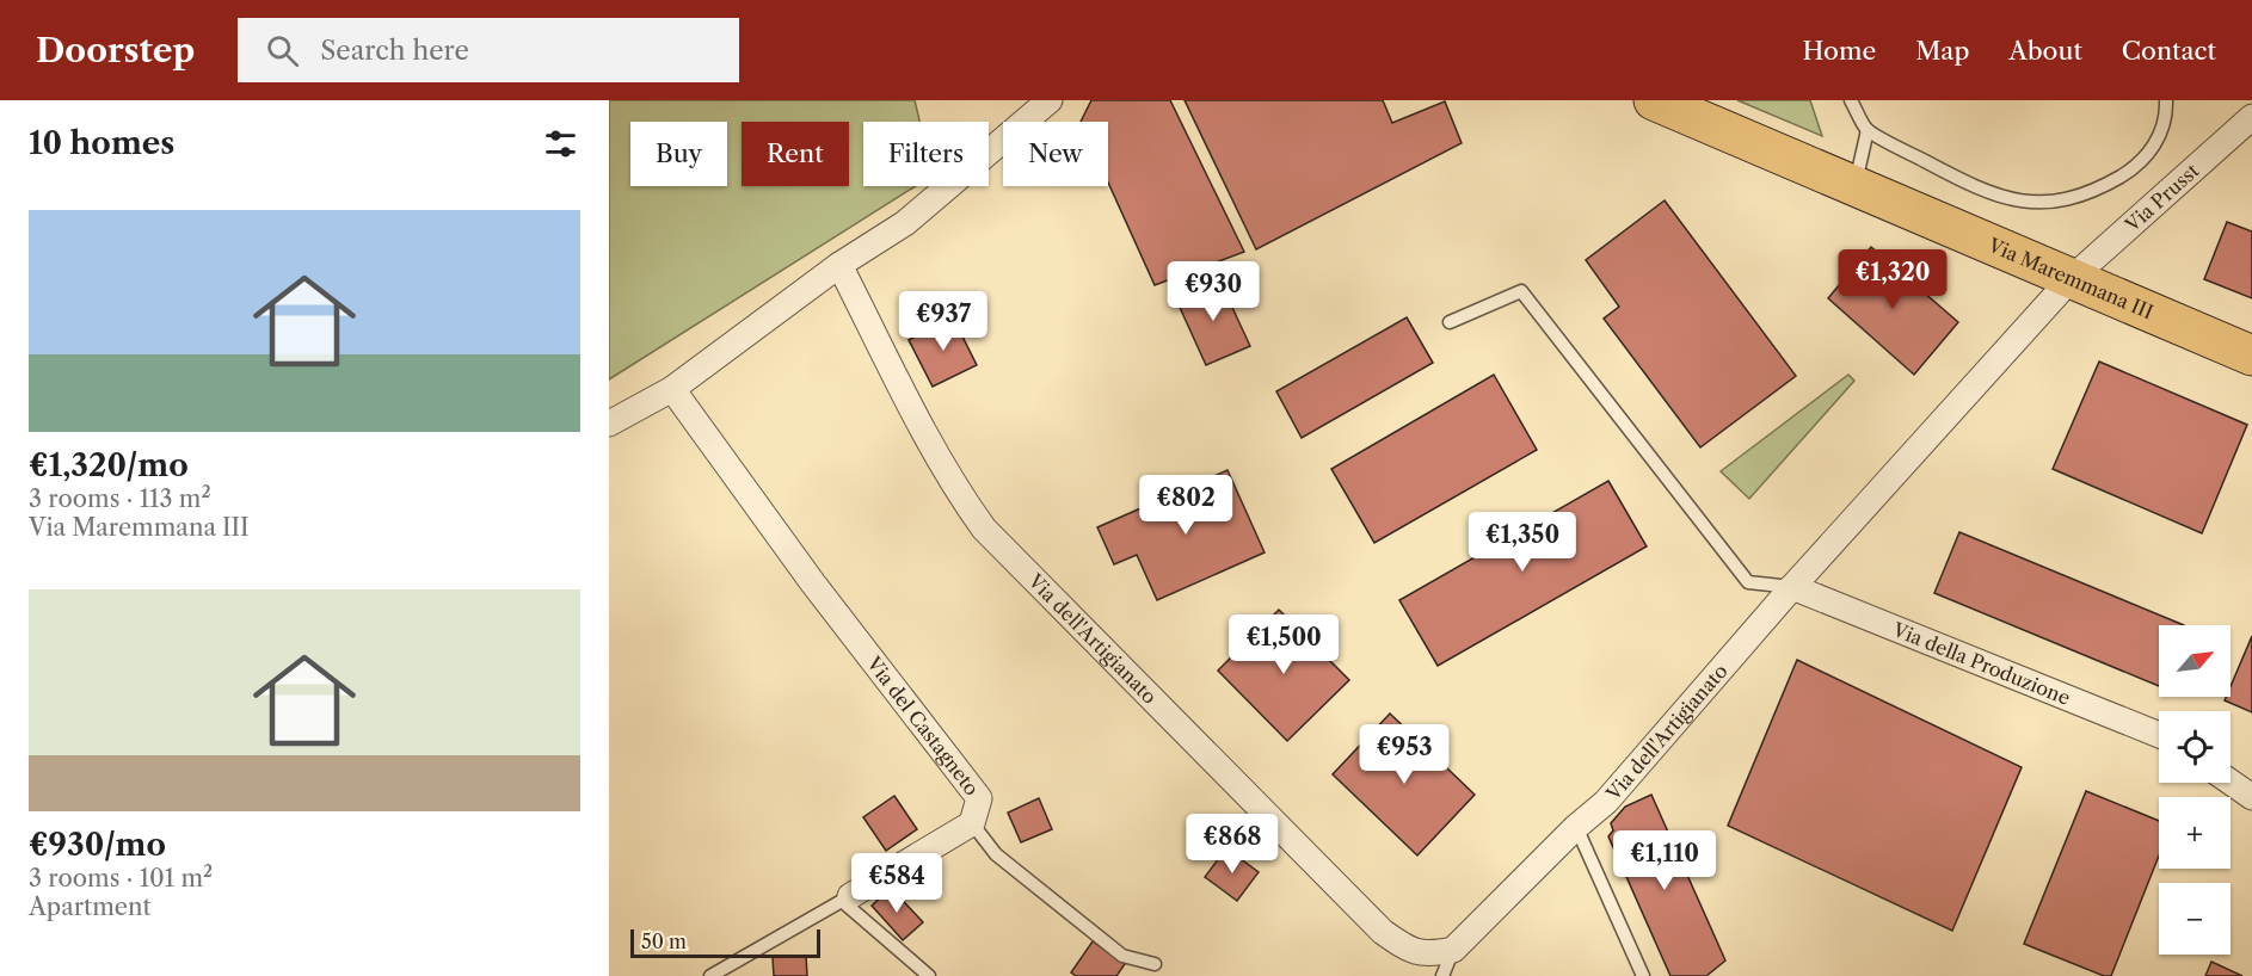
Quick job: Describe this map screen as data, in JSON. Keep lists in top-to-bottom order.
{
  "streets": {
    "main road": ["Via Maremmana III"],
    "street": [
      "Via Prusst",
      "Via dell'Artigianato",
      "Via della Produzione",
      "Via del Castagneto"
    ]
  },
  "crossings": [
    ["Via Prusst", "Via Maremmana III"],
    ["Via Prusst", "Via dell'Artigianato"],
    ["Via Maremmana III", "Via dell'Artigianato"],
    ["Via dell'Artigianato", "Via della Produzione"]
  ],
  "scale_bar": "50 m",
  "north": "top right",
  "page": {
    "header": "Doorstep",
    "search": "Search here",
    "nav": [
      "Home",
      "Map",
      "About",
      "Contact"
    ],
    "heading": "10 homes",
    "chip": [
      "Buy",
      "Rent",
      "Filters",
      "New"
    ],
    "list": [
      {
        "name": "€1,320/mo",
        "note": "3 rooms · 113 m² · Via Maremmana III"
      },
      {
        "name": "€930/mo",
        "note": "3 rooms · 101 m² · Apartment"
      }
    ],
    "price": [
      "€1,320",
      "€930",
      "€937",
      "€802",
      "€1,350",
      "€1,500",
      "€953",
      "€868",
      "€1,110",
      "€584"
    ],
    "map_buttons": ["+", "−"],
    "scale": "50 m"
  }
}
